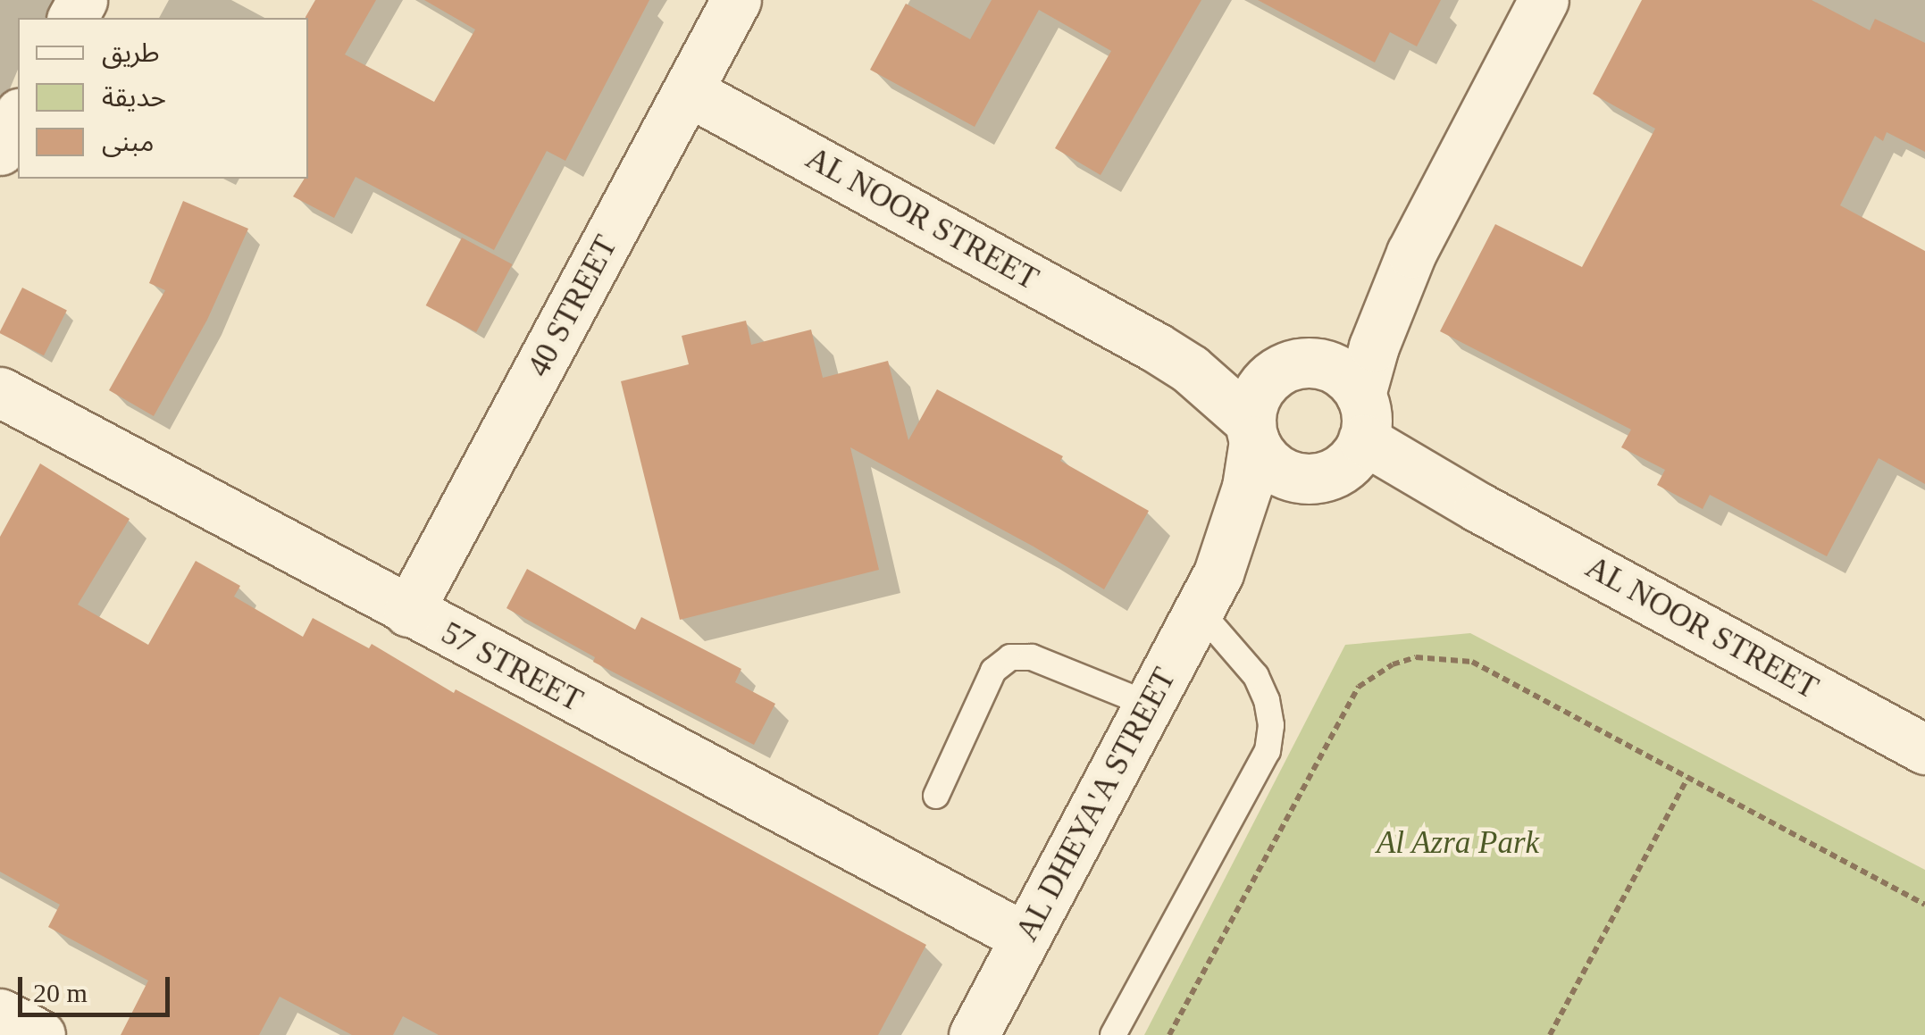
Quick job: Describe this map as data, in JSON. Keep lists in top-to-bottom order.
{
  "streets": {
    "street": [
      "AL NOOR STREET",
      "40 STREET",
      "57 STREET",
      "AL DHEYA'A STREET"
    ]
  },
  "crossings": [
    ["AL NOOR STREET", "40 STREET"],
    ["AL NOOR STREET", "AL DHEYA'A STREET"],
    ["40 STREET", "57 STREET"],
    ["57 STREET", "AL DHEYA'A STREET"]
  ],
  "parks": ["Al Azra Park"],
  "legend": ["طريق", "حديقة", "مبنى"],
  "scale_bar": "20 m"
}
